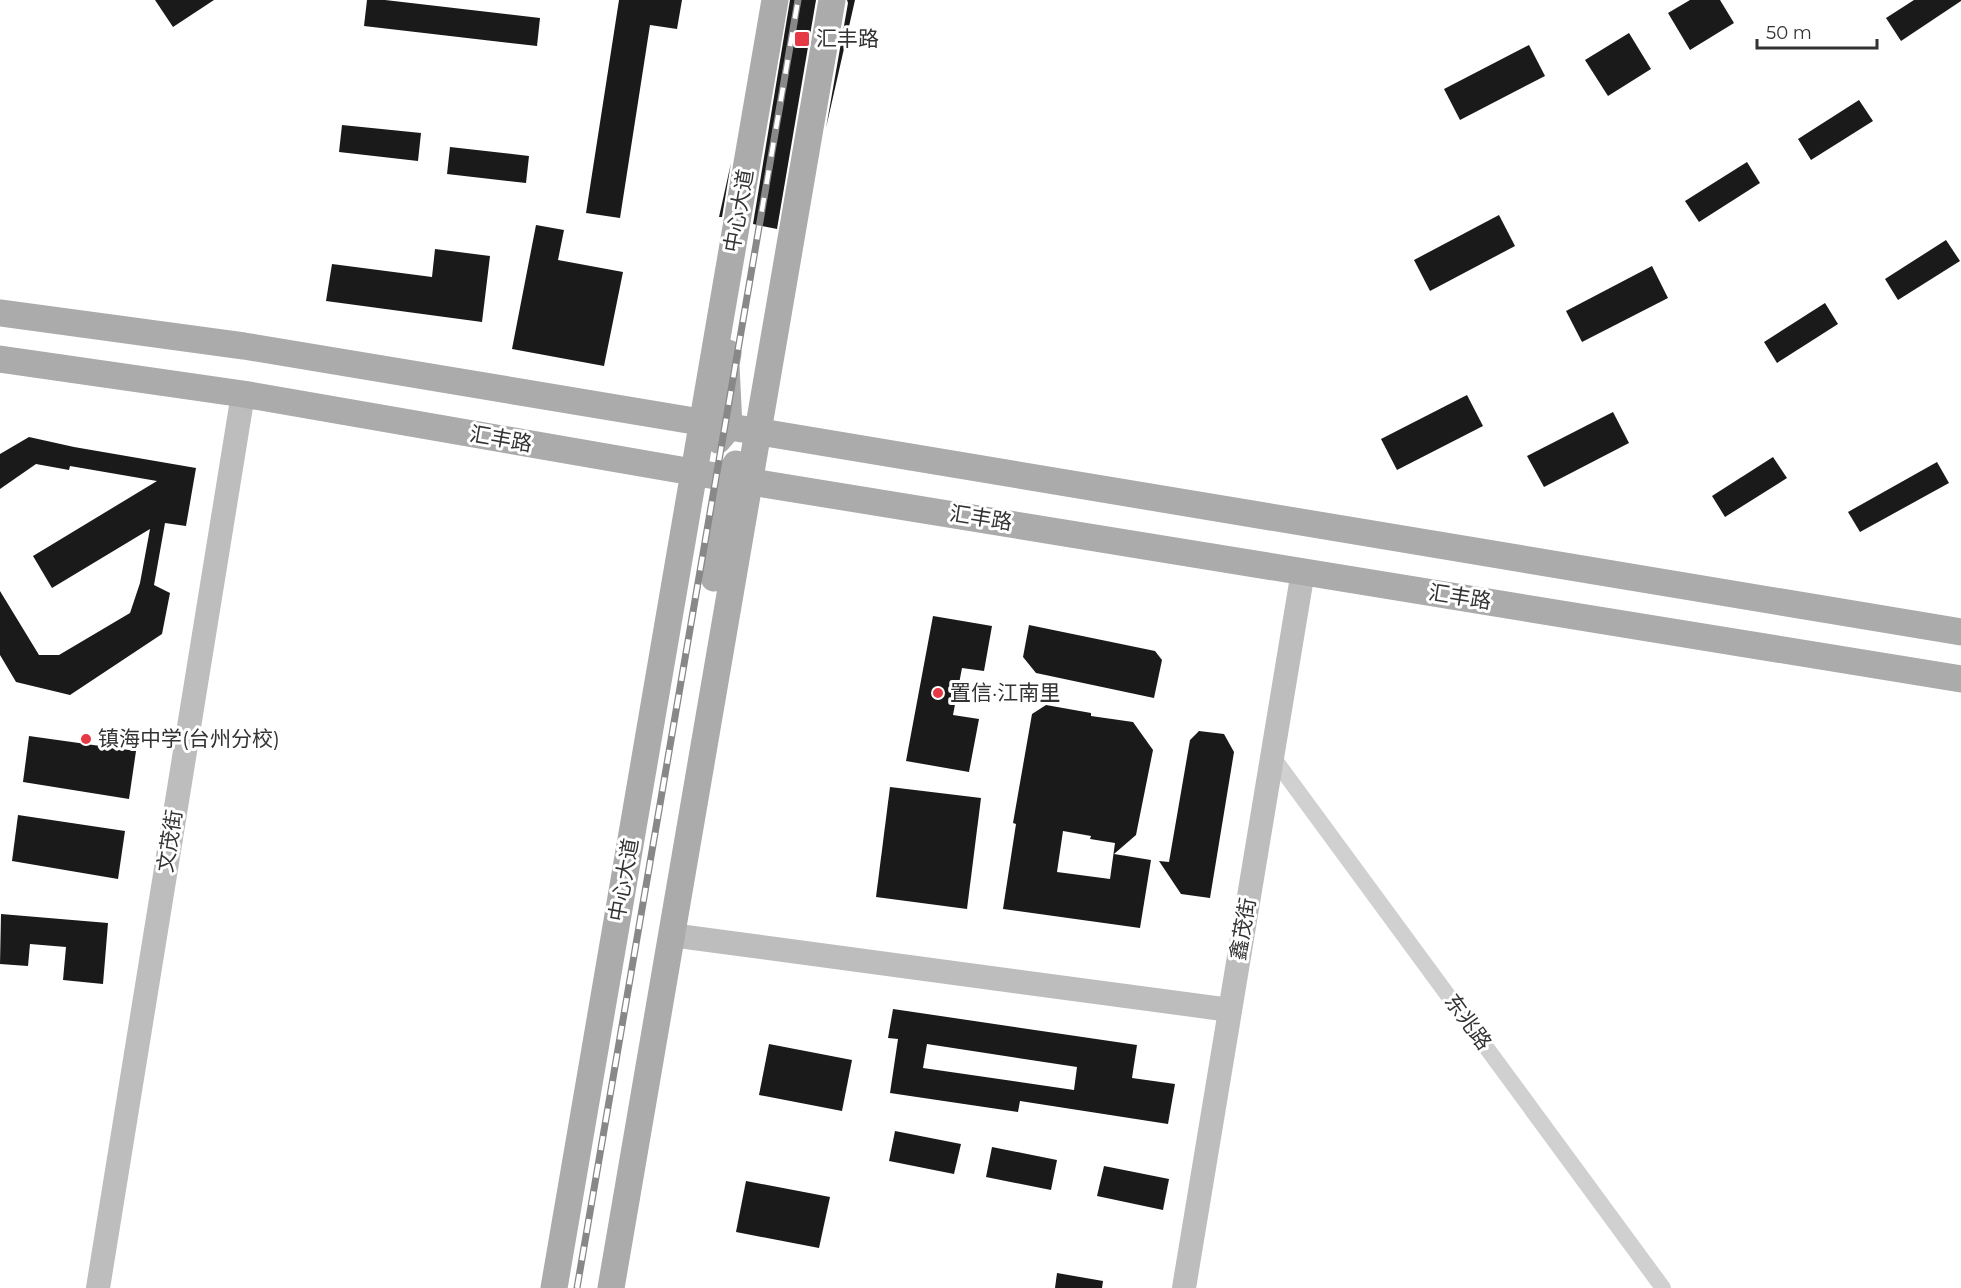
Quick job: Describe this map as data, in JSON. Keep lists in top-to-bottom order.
{
  "streets": {
    "main road": ["中心大道", "汇丰路"],
    "street": ["文茂街", "鑫茂街", "东兆路"]
  },
  "crossings": [
    ["中心大道", "汇丰路"],
    ["汇丰路", "文茂街"],
    ["汇丰路", "鑫茂街"],
    ["鑫茂街", "东兆路"]
  ],
  "places": {
    "transit": ["汇丰路"],
    "other": ["置信·江南里", "镇海中学(台州分校)"]
  },
  "scale_bar": "50 m"
}
